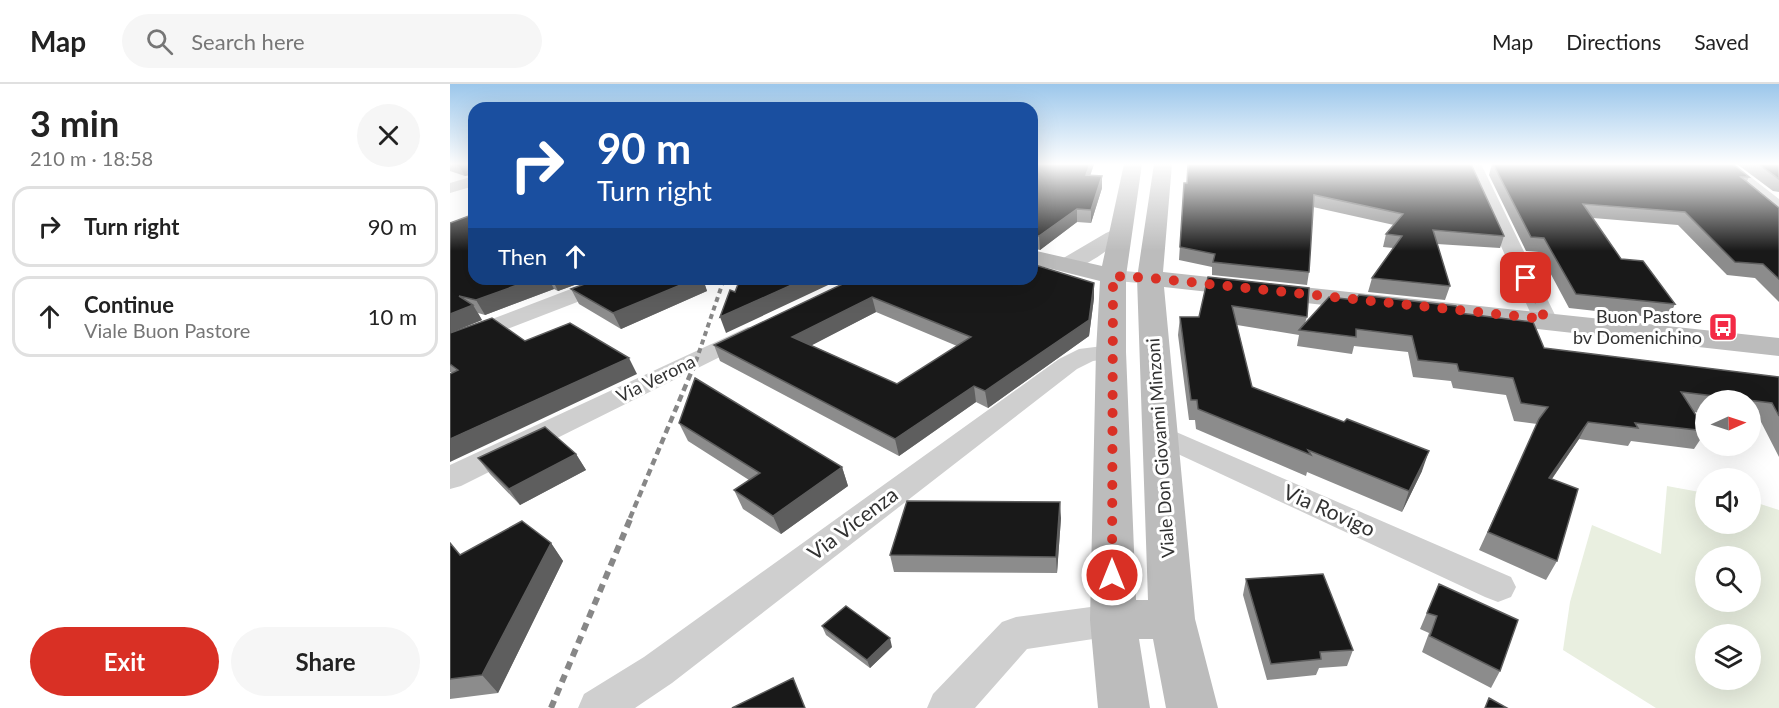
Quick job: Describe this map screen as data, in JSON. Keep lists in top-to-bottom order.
{
  "streets": {
    "main road": ["Viale Don Giovanni Minzoni"],
    "street": ["Via Verona", "Via Rovigo", "Via Vicenza"]
  },
  "crossings": [
    ["Viale Don Giovanni Minzoni", "Via Rovigo"]
  ],
  "places": {
    "bus stop": ["Buon Pastore bv Domenichino"]
  },
  "north": "right",
  "page": {
    "header": "Map",
    "search": "Search here",
    "nav": ["Map", "Directions", "Saved"],
    "heading": ["3 min", "210 m · 18:58"],
    "turn": ["90 m", "Turn right"],
    "list": [
      {
        "name": "Turn right",
        "value": "90 m"
      },
      {
        "name": "Continue",
        "note": "Viale Buon Pastore",
        "value": "10 m"
      }
    ],
    "then": "Then",
    "buttons": ["Exit", "Share"]
  }
}
